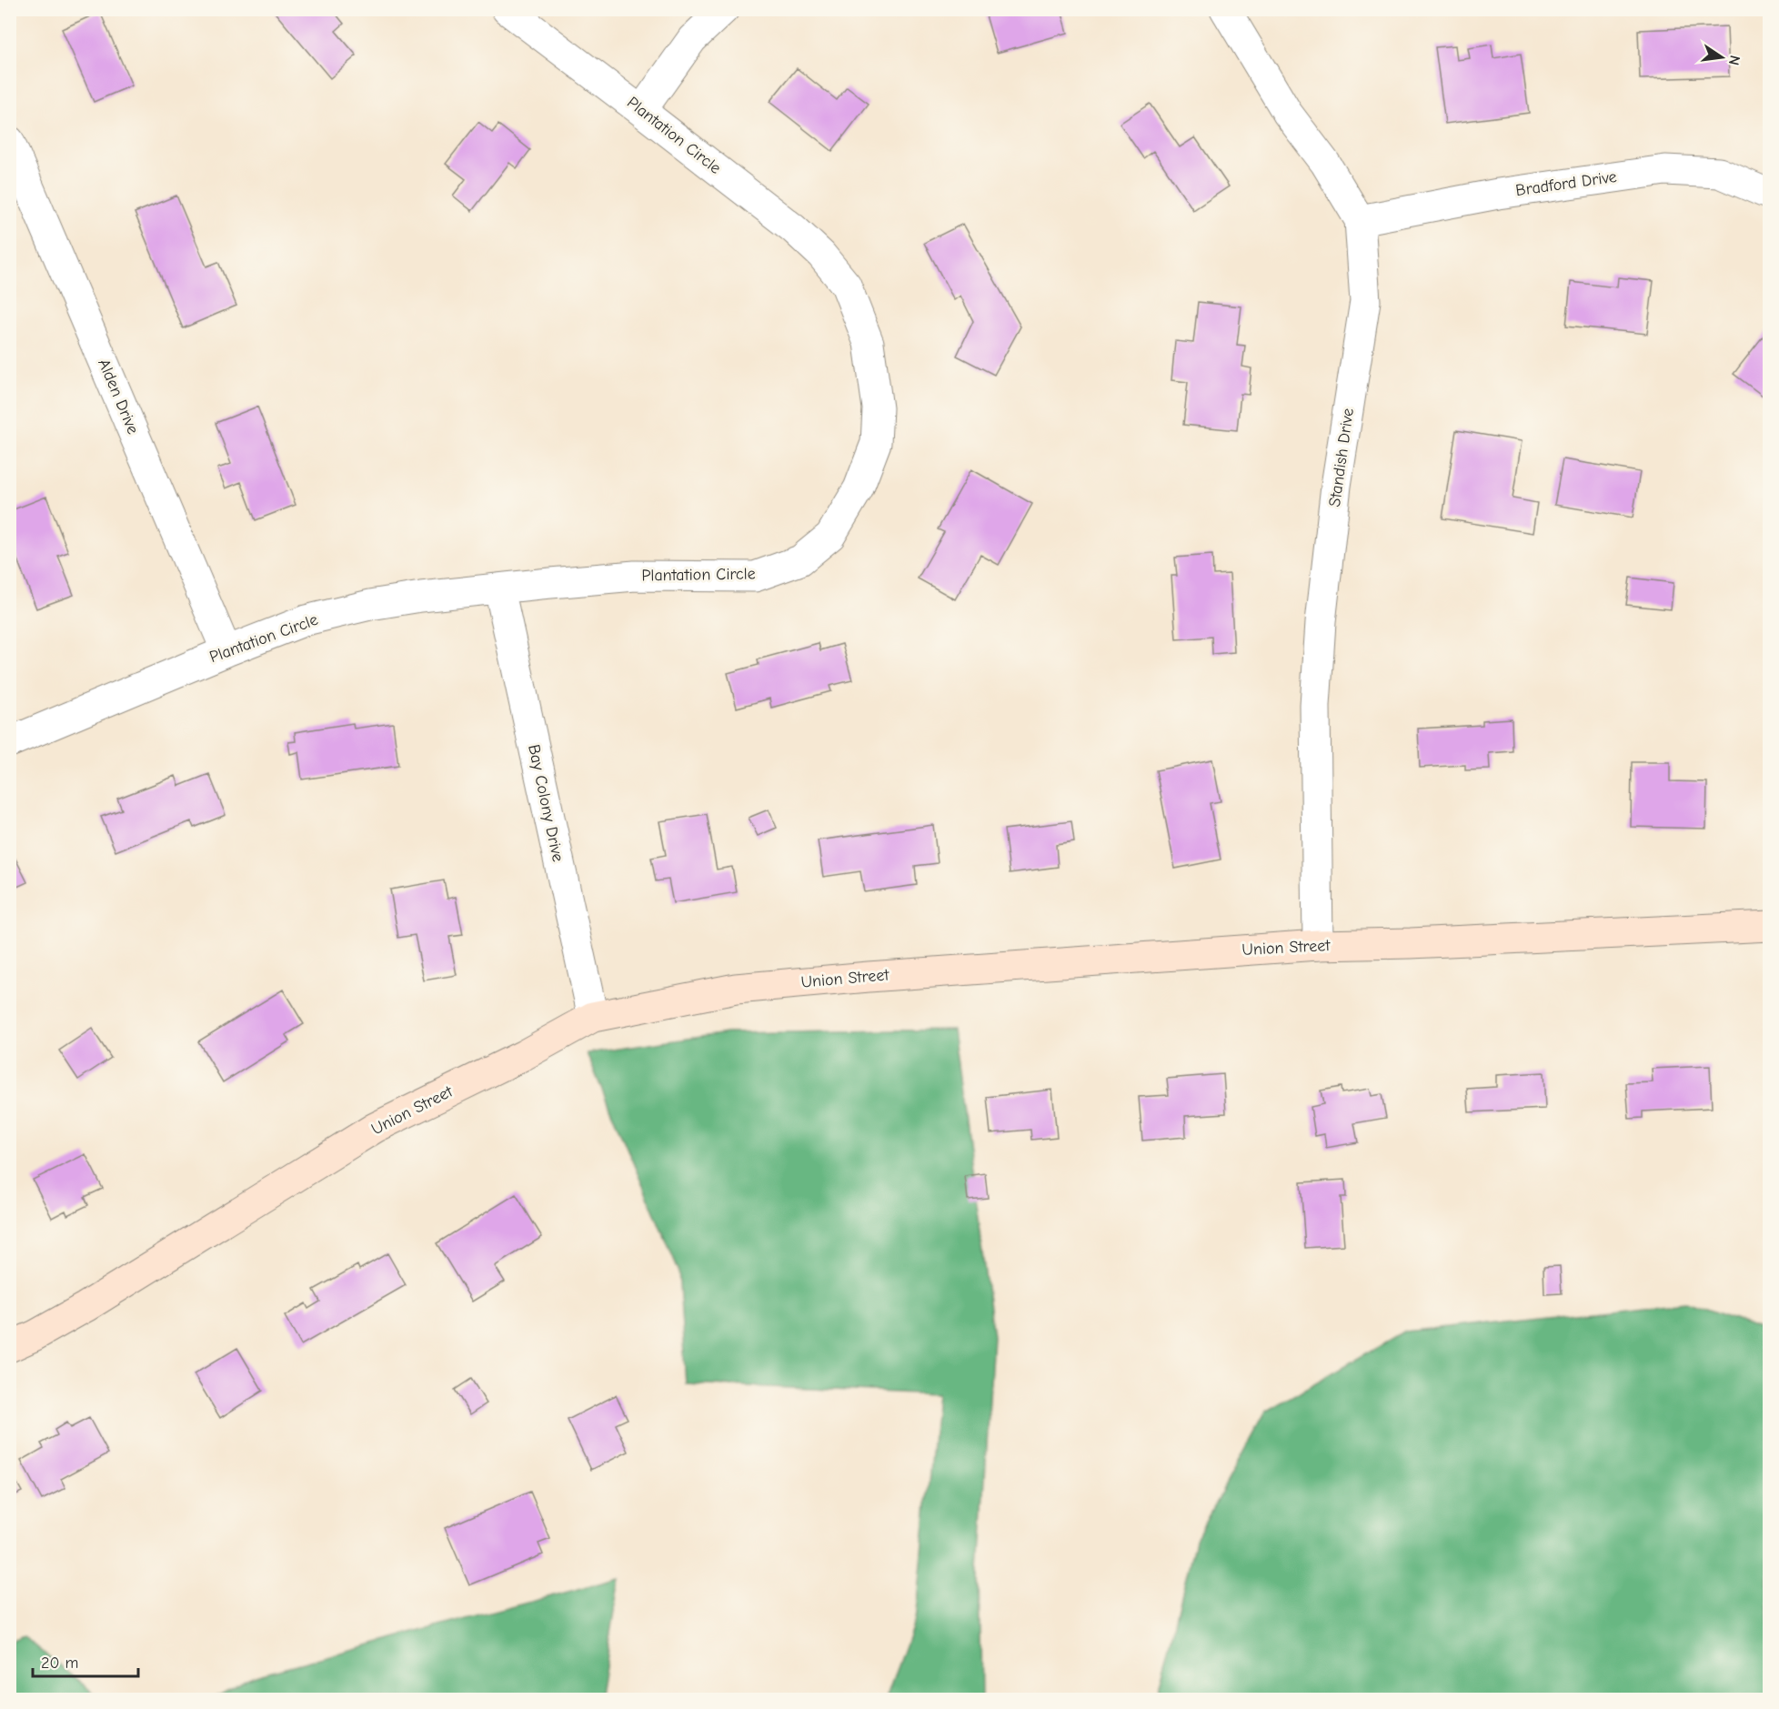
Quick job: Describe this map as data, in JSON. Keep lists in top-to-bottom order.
{
  "streets": {
    "main road": ["Union Street"],
    "street": [
      "Plantation Circle",
      "Bradford Drive",
      "Alden Drive",
      "Standish Drive",
      "Bay Colony Drive"
    ]
  },
  "crossings": [
    ["Plantation Circle", "Alden Drive"],
    ["Plantation Circle", "Bay Colony Drive"],
    ["Bradford Drive", "Standish Drive"],
    ["Standish Drive", "Union Street"],
    ["Bay Colony Drive", "Union Street"]
  ],
  "scale_bar": "20 m",
  "north": "right"
}
